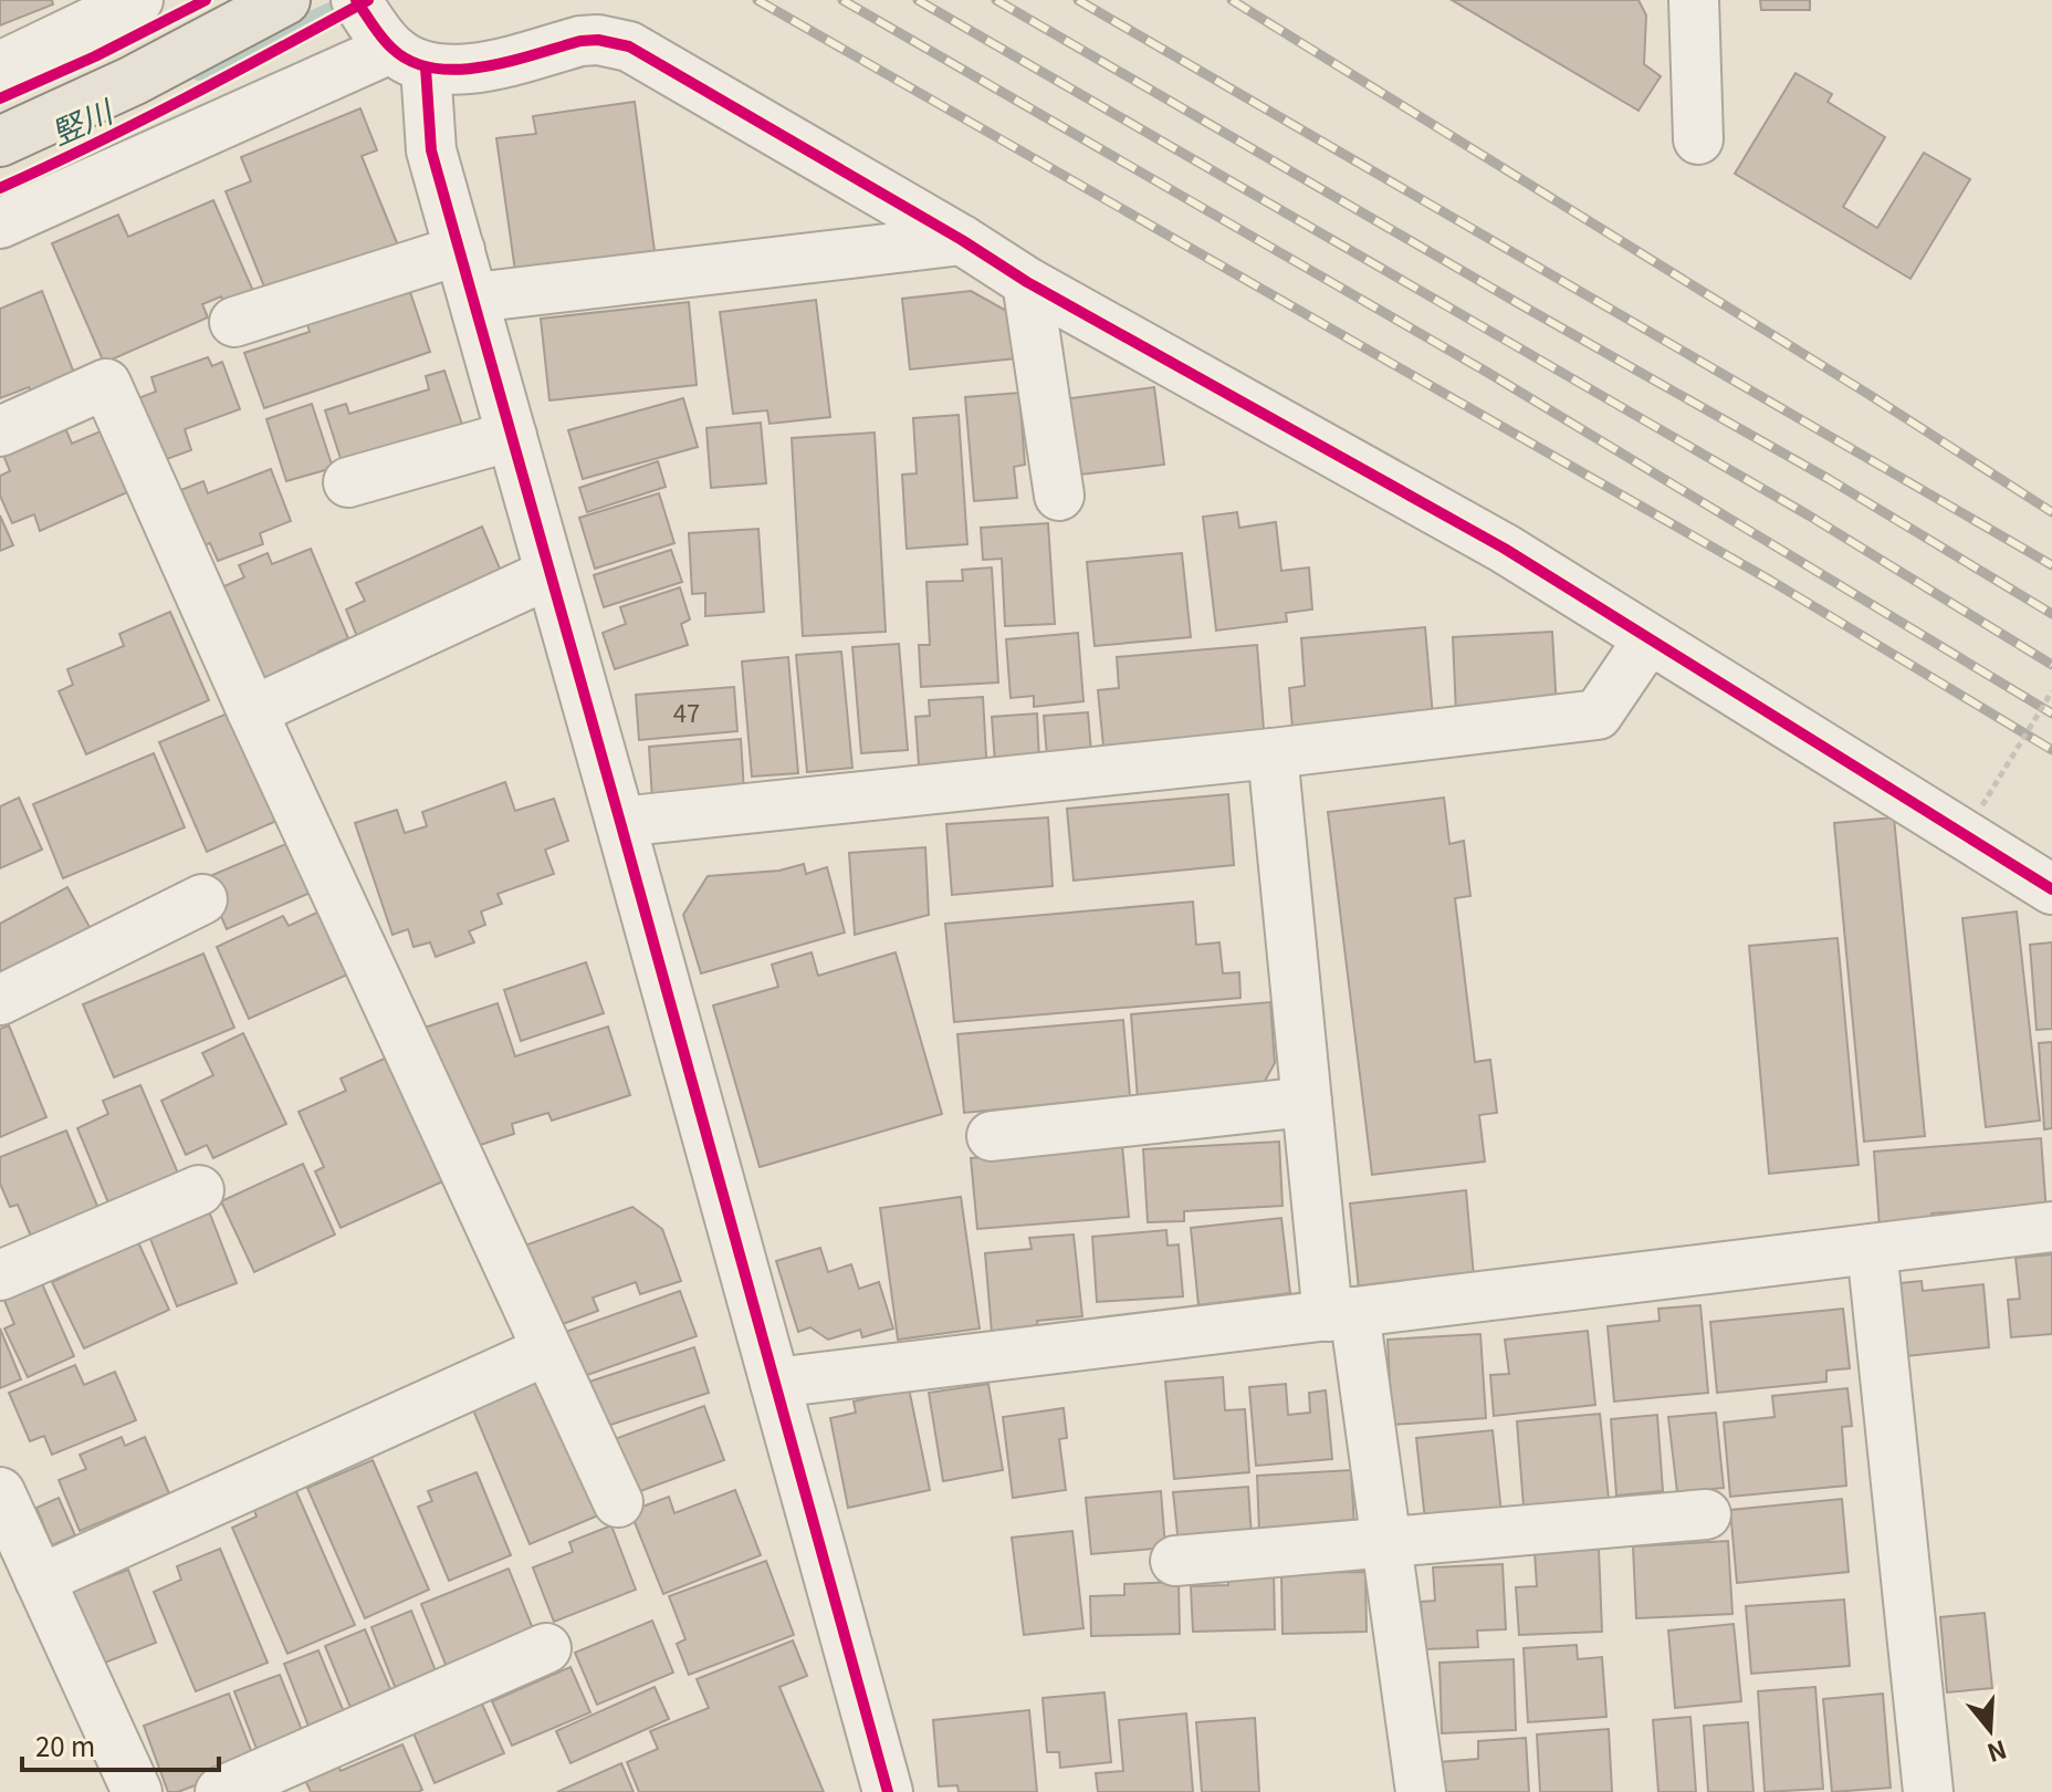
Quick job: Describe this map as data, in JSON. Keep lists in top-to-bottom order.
{
  "water": ["竪川"],
  "house_numbers": ["47"],
  "scale_bar": "20 m",
  "north": "bottom"
}
